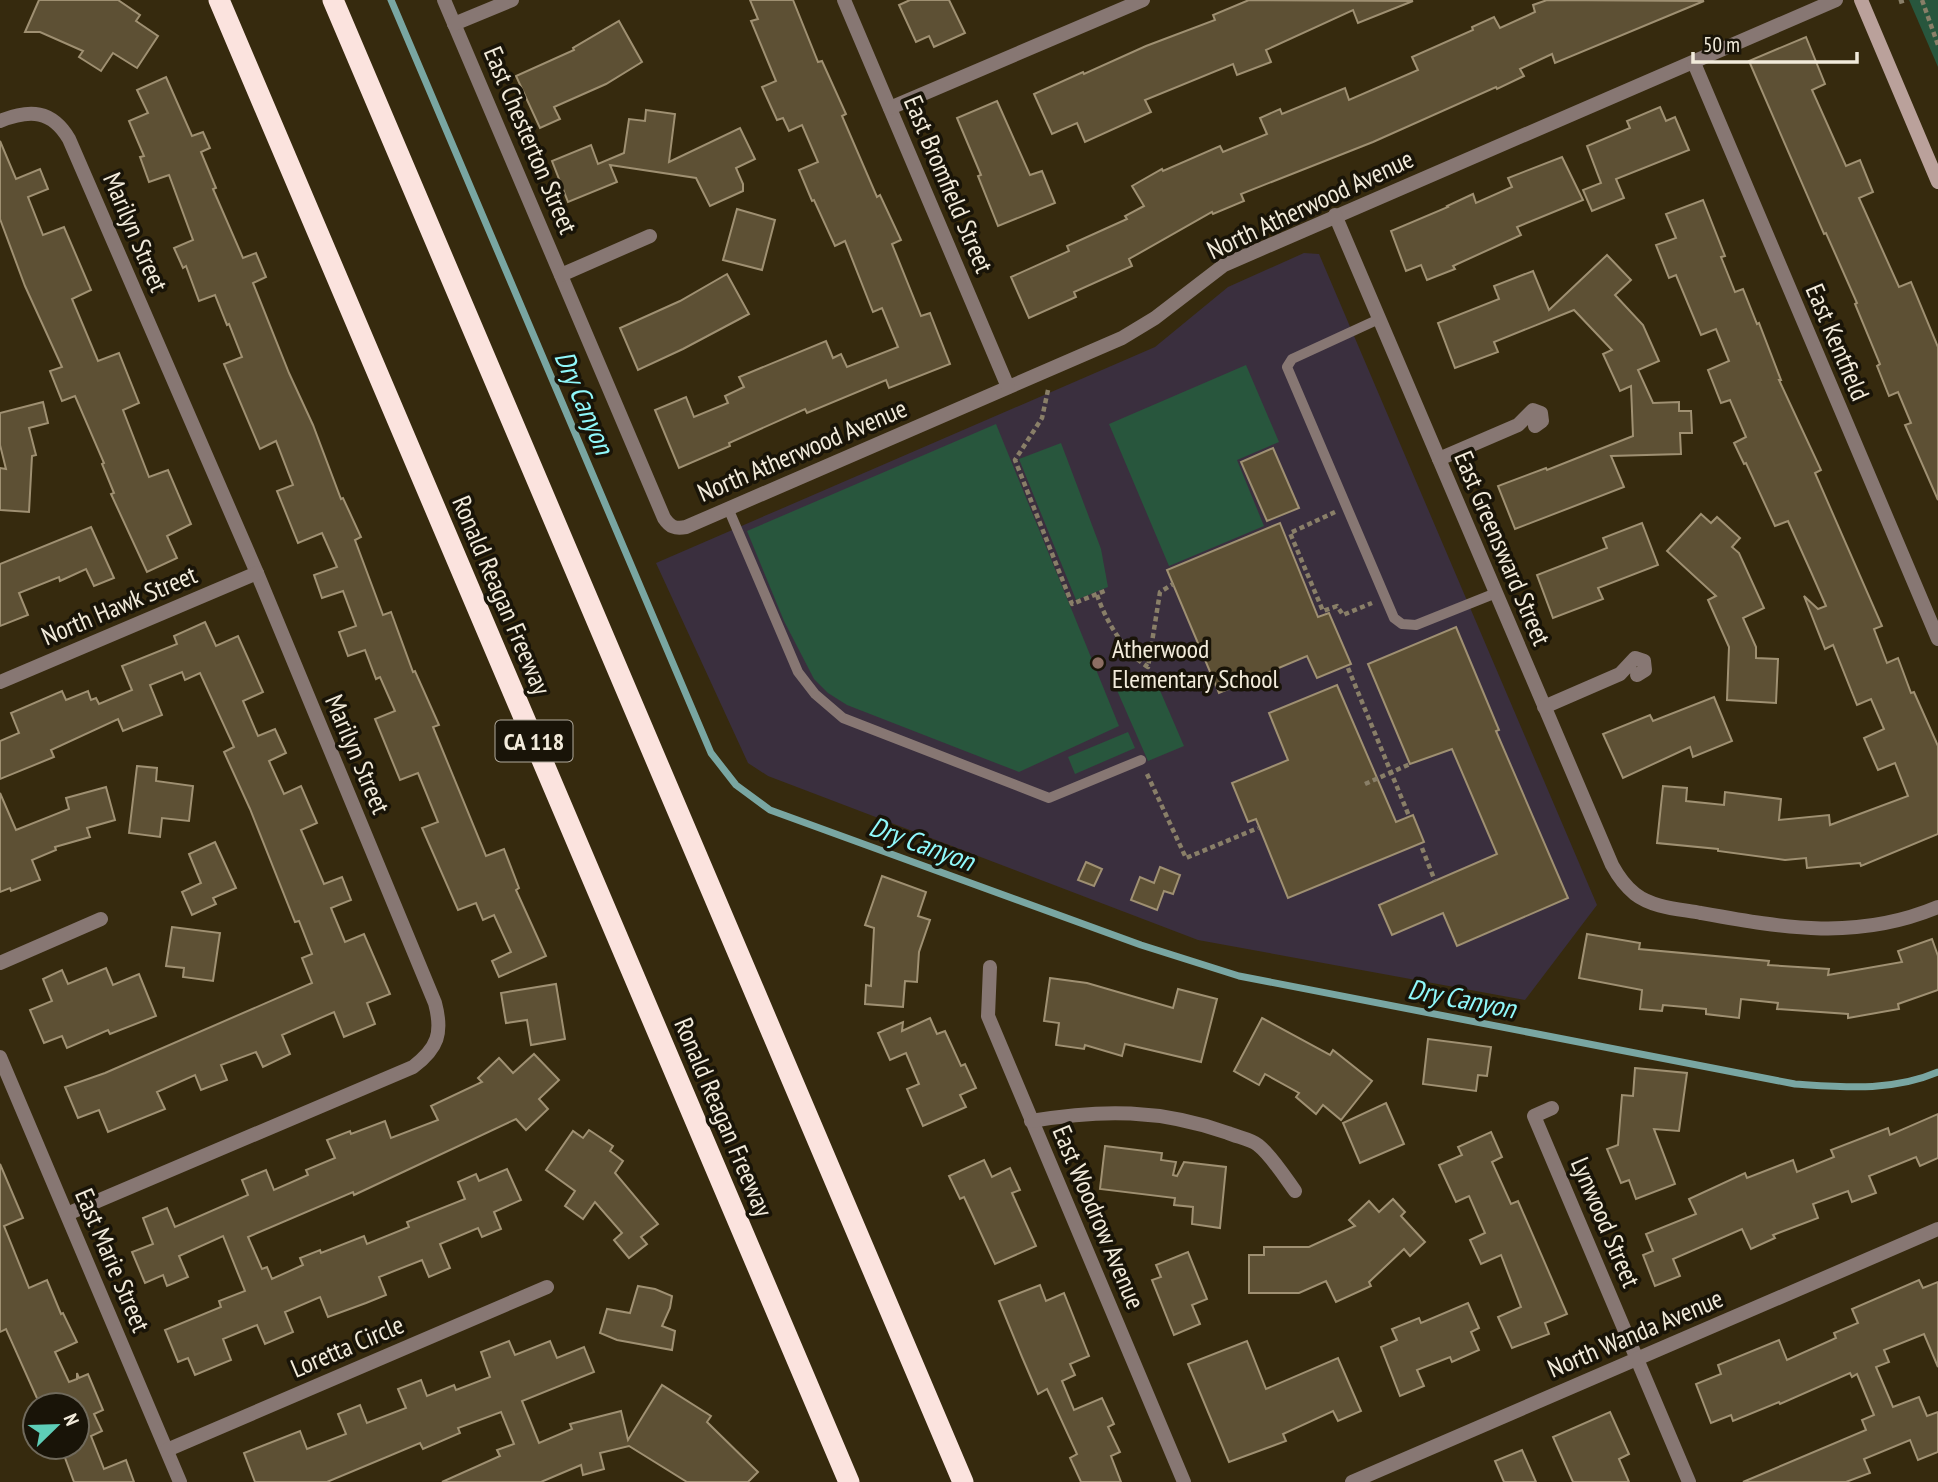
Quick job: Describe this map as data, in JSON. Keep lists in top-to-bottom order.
{
  "streets": {
    "highway": ["Ronald Reagan Freeway", "CA 118"],
    "street": [
      "East Chesterton Street",
      "East Bromfield Street",
      "North Atherwood Avenue",
      "Marilyn Street",
      "East Kentfield",
      "East Greensward Street",
      "North Hawk Street",
      "East Woodrow Avenue",
      "Lynwood Street",
      "East Marie Street",
      "North Wanda Avenue",
      "Loretta Circle"
    ]
  },
  "crossings": [
    ["East Chesterton Street", "North Atherwood Avenue"],
    ["East Bromfield Street", "North Atherwood Avenue"],
    ["North Atherwood Avenue", "East Kentfield"],
    ["North Atherwood Avenue", "East Greensward Street"],
    ["Marilyn Street", "North Hawk Street"],
    ["Marilyn Street", "East Marie Street"],
    ["Lynwood Street", "North Wanda Avenue"],
    ["East Marie Street", "Loretta Circle"]
  ],
  "water": ["Dry Canyon"],
  "places": ["Atherwood Elementary School"],
  "scale_bar": "50 m",
  "north": "top right"
}
